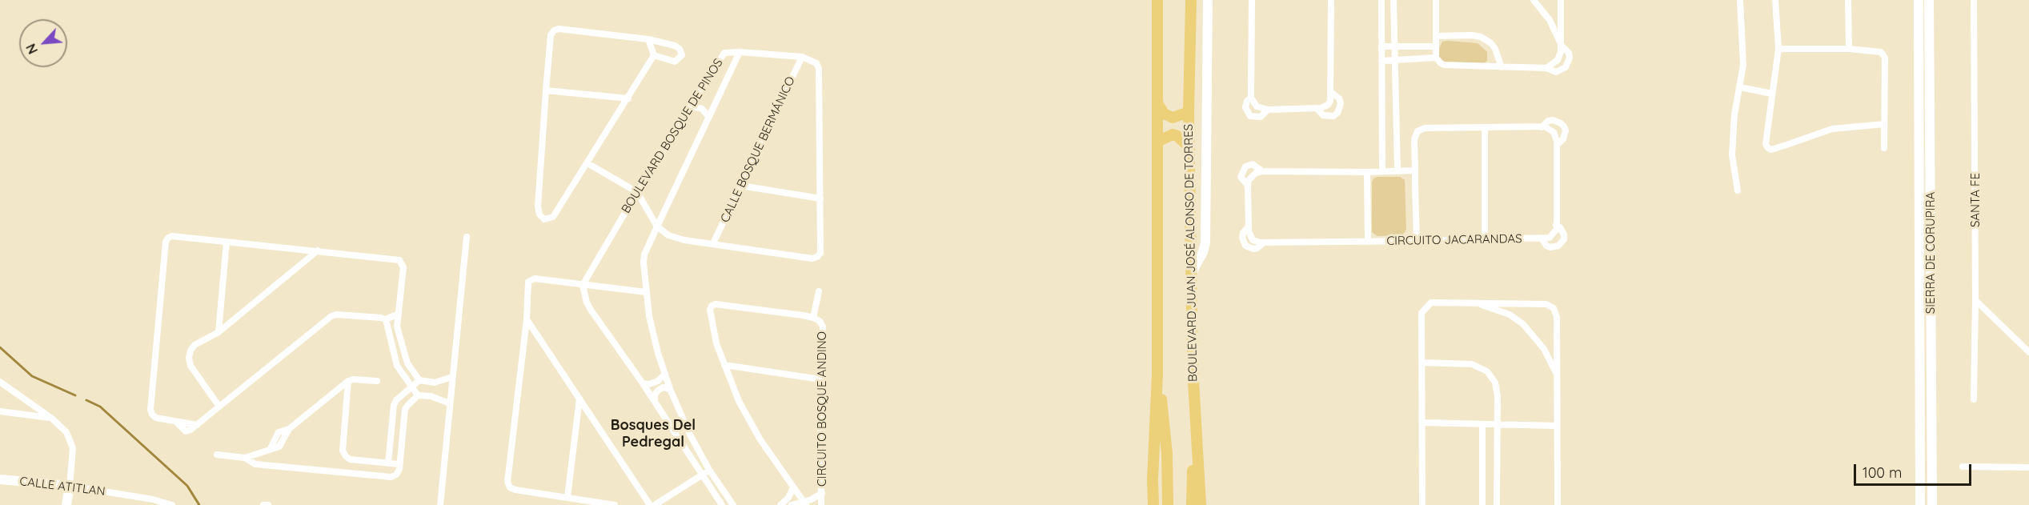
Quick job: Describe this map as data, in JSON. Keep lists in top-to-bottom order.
{
  "streets": {
    "main road": ["BOULEVARD JUAN JOSÉ ALONSO DE TORRES"],
    "street": [
      "BOULEVARD BOSQUE DE PINOS",
      "CALLE BOSQUE BERMÁNICO",
      "SANTA FE",
      "CIRCUITO JACARANDAS",
      "SIERRA DE CORUPIRA",
      "CIRCUITO BOSQUE ANDINO",
      "CALLE ATITLAN"
    ]
  },
  "districts": ["Bosques Del Pedregal"],
  "scale_bar": "100 m",
  "north": "bottom left"
}
